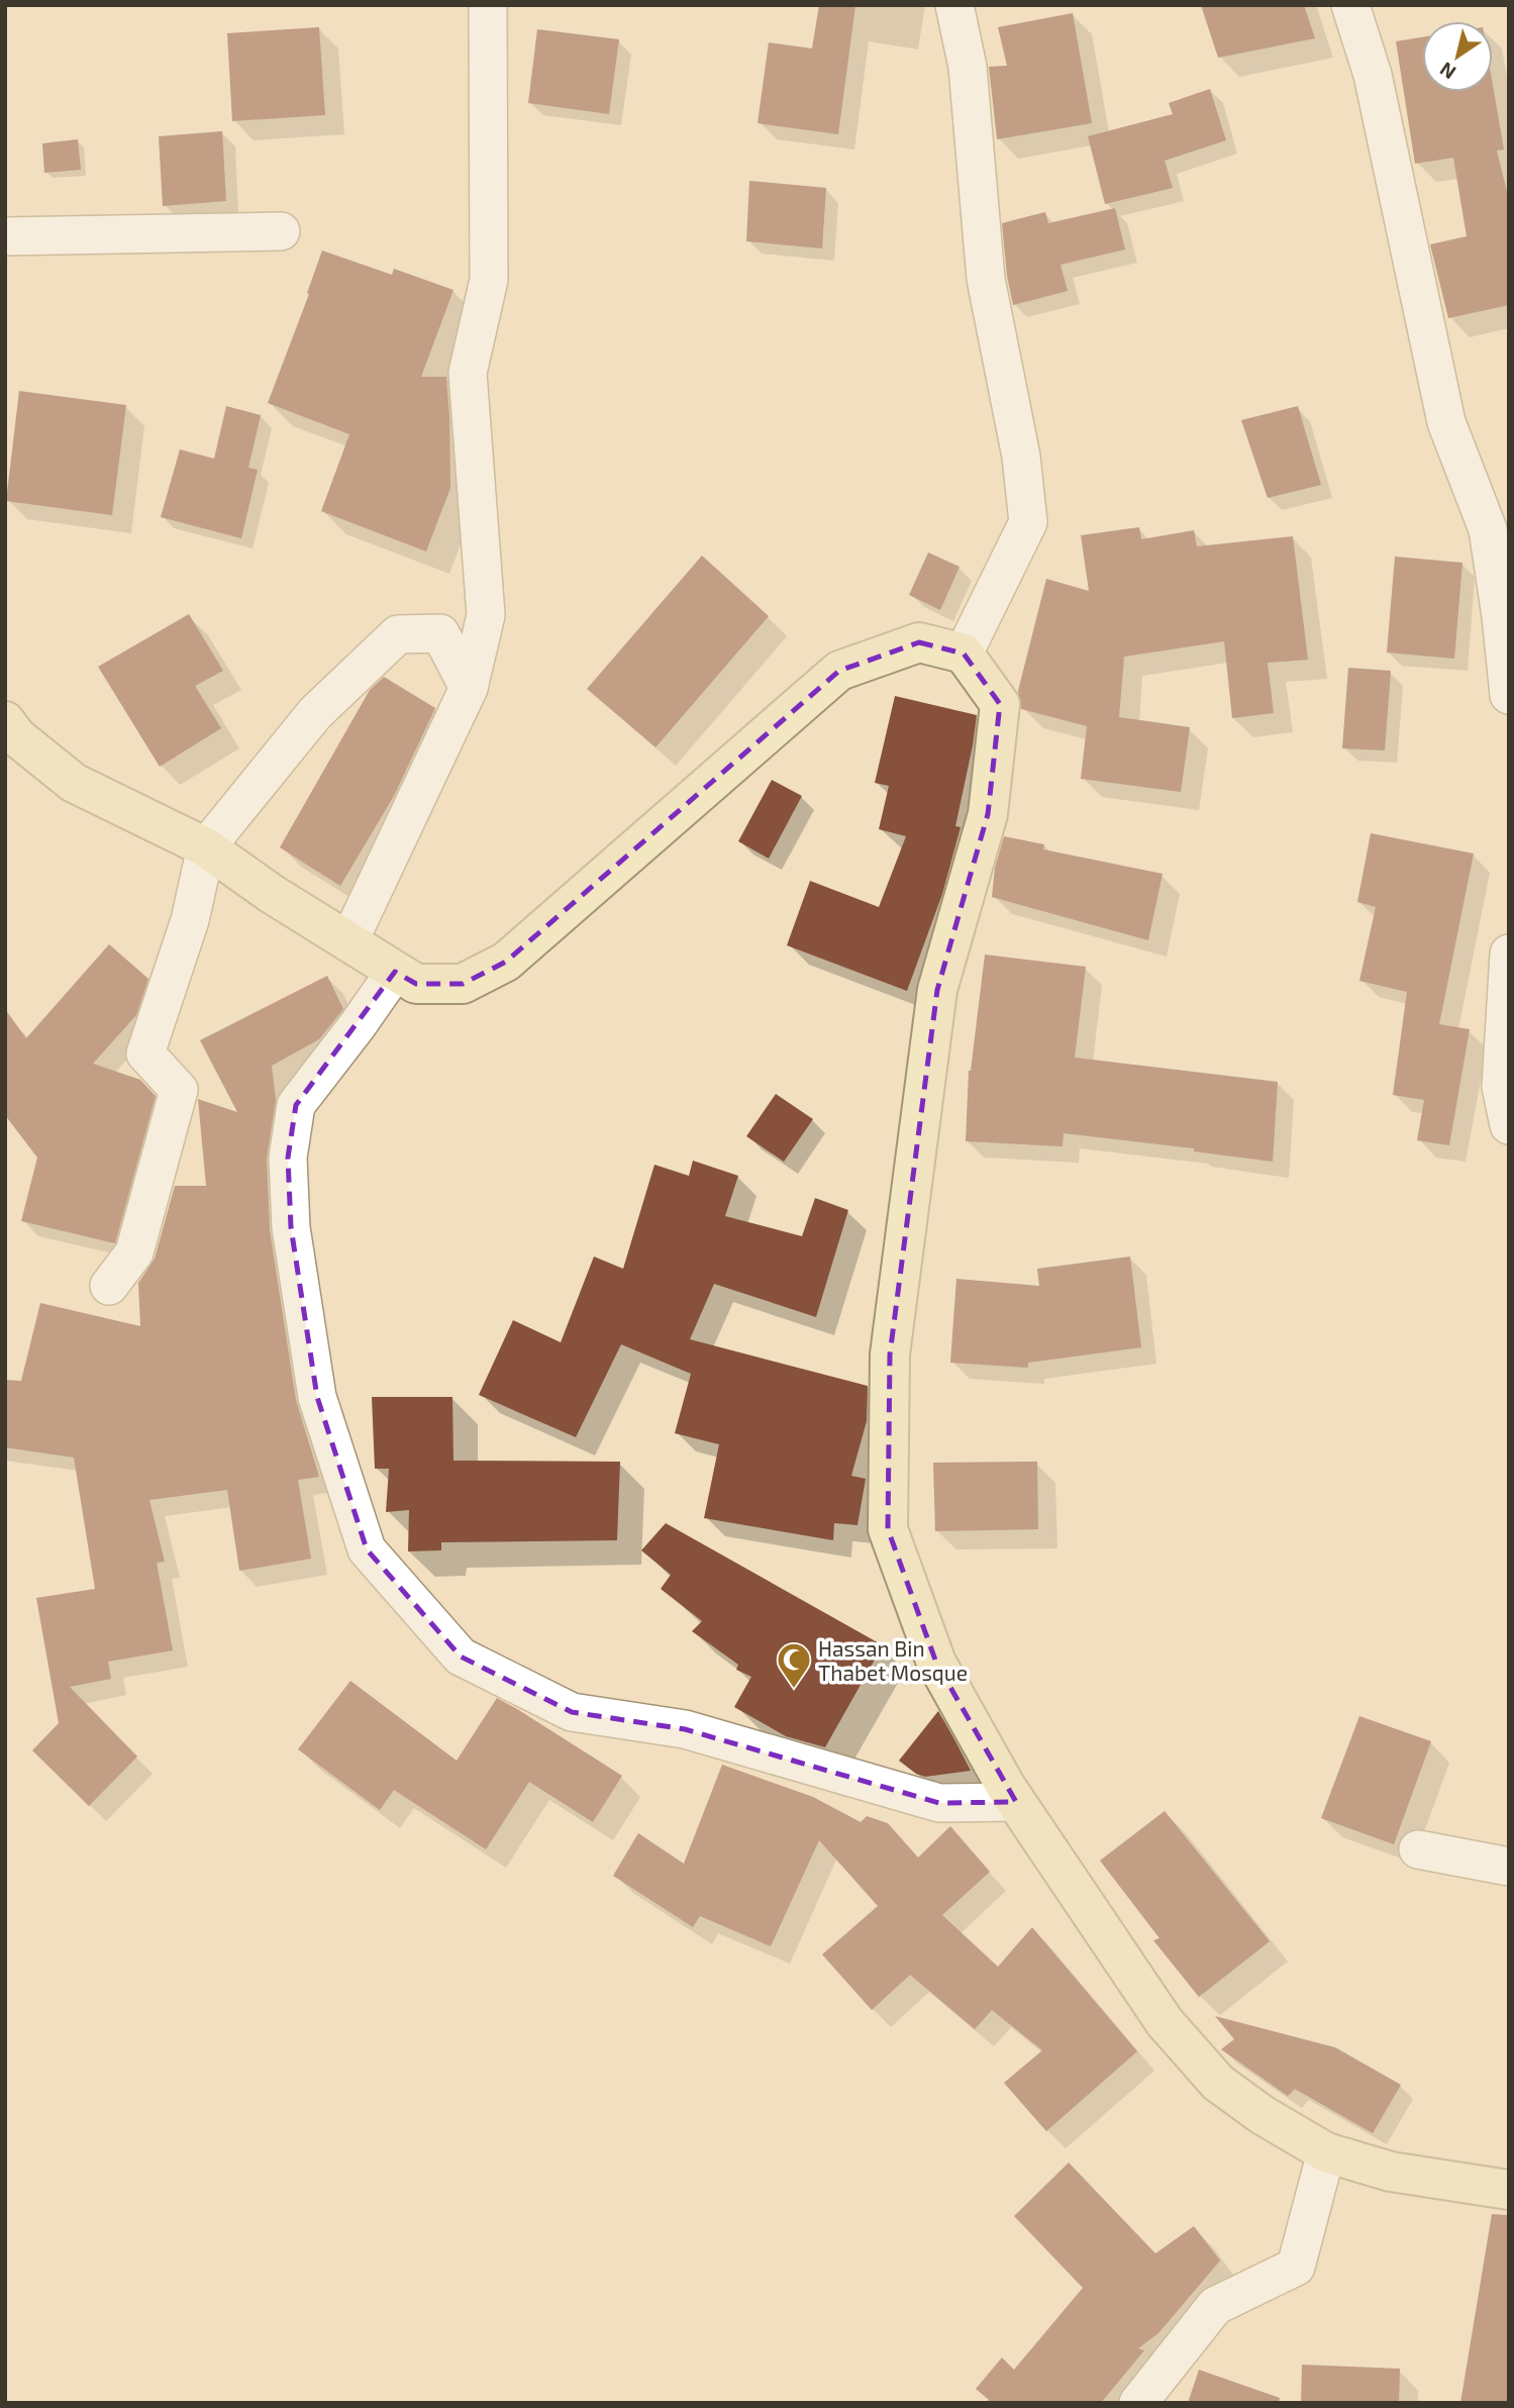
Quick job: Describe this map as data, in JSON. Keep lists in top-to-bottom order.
{
  "places": {
    "mosque": ["Hassan Bin Thabet Mosque"]
  },
  "north": "bottom left"
}
